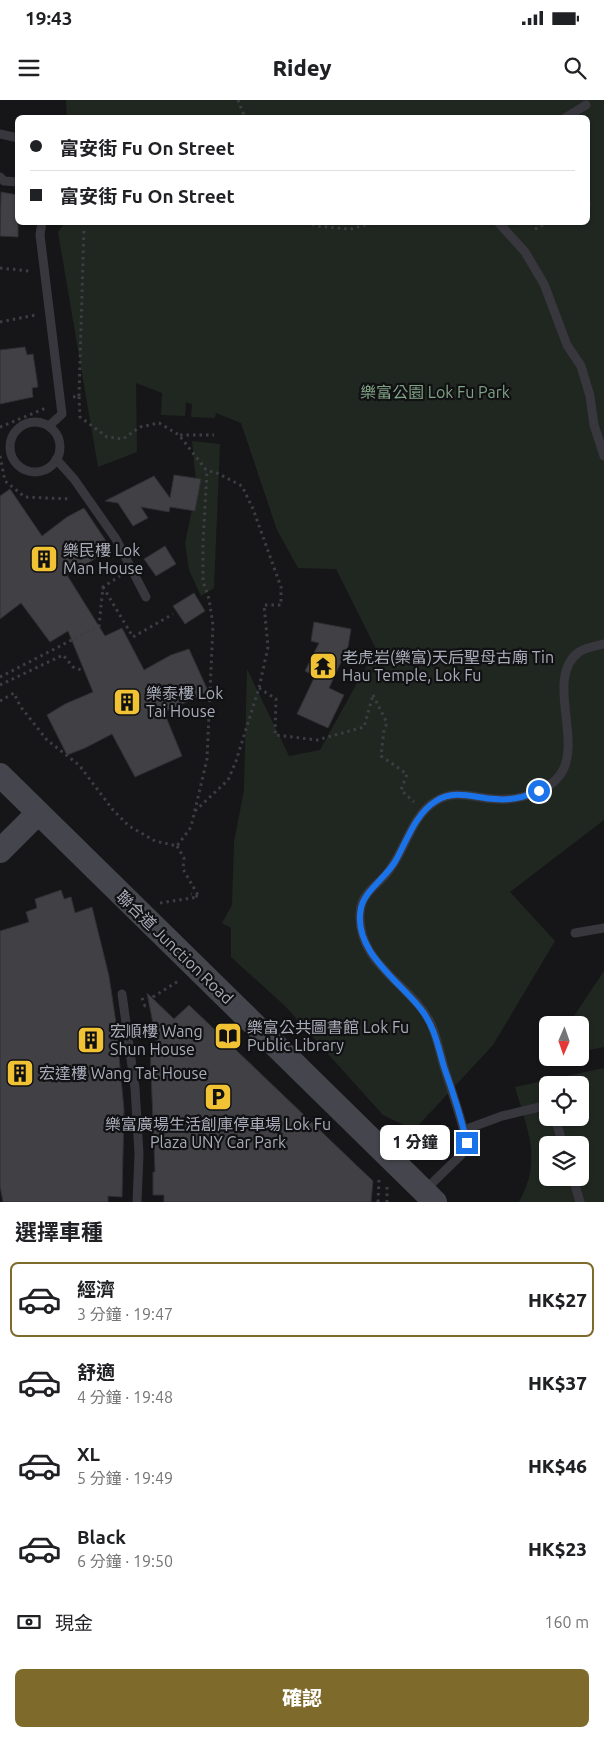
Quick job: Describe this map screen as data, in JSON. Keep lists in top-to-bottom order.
{
  "streets": {
    "main road": ["聯合道 Junction Road"]
  },
  "parks": ["樂富公園 Lok Fu Park"],
  "places": {
    "building": [
      "樂民樓 Lok Man House",
      "樂泰樓 Lok Tai House",
      "宏順樓 Wang Shun House",
      "宏達樓 Wang Tat House"
    ],
    "temple": ["老虎岩(樂富)天后聖母古廟 Tin Hau Temple, Lok Fu"],
    "library": ["樂富公共圖書館 Lok Fu Public Library"],
    "parking": ["樂富廣場生活創庫停車場 Lok Fu Plaza UNY Car Park"]
  },
  "north": "bottom",
  "page": {
    "status": "19:43",
    "header": "Ridey",
    "banner": ["富安街 Fu On Street", "富安街 Fu On Street"],
    "bubble": "1 分鐘",
    "heading": "選擇車種",
    "list": [
      {
        "name": "經濟",
        "note": "3 分鐘 · 19:47",
        "value": "HK$27"
      },
      {
        "name": "舒適",
        "note": "4 分鐘 · 19:48",
        "value": "HK$37"
      },
      {
        "name": "XL",
        "note": "5 分鐘 · 19:49",
        "value": "HK$46"
      },
      {
        "name": "Black",
        "note": "6 分鐘 · 19:50",
        "value": "HK$23"
      }
    ],
    "pay": ["現金", "160 m"],
    "buttons": "確認"
  }
}
